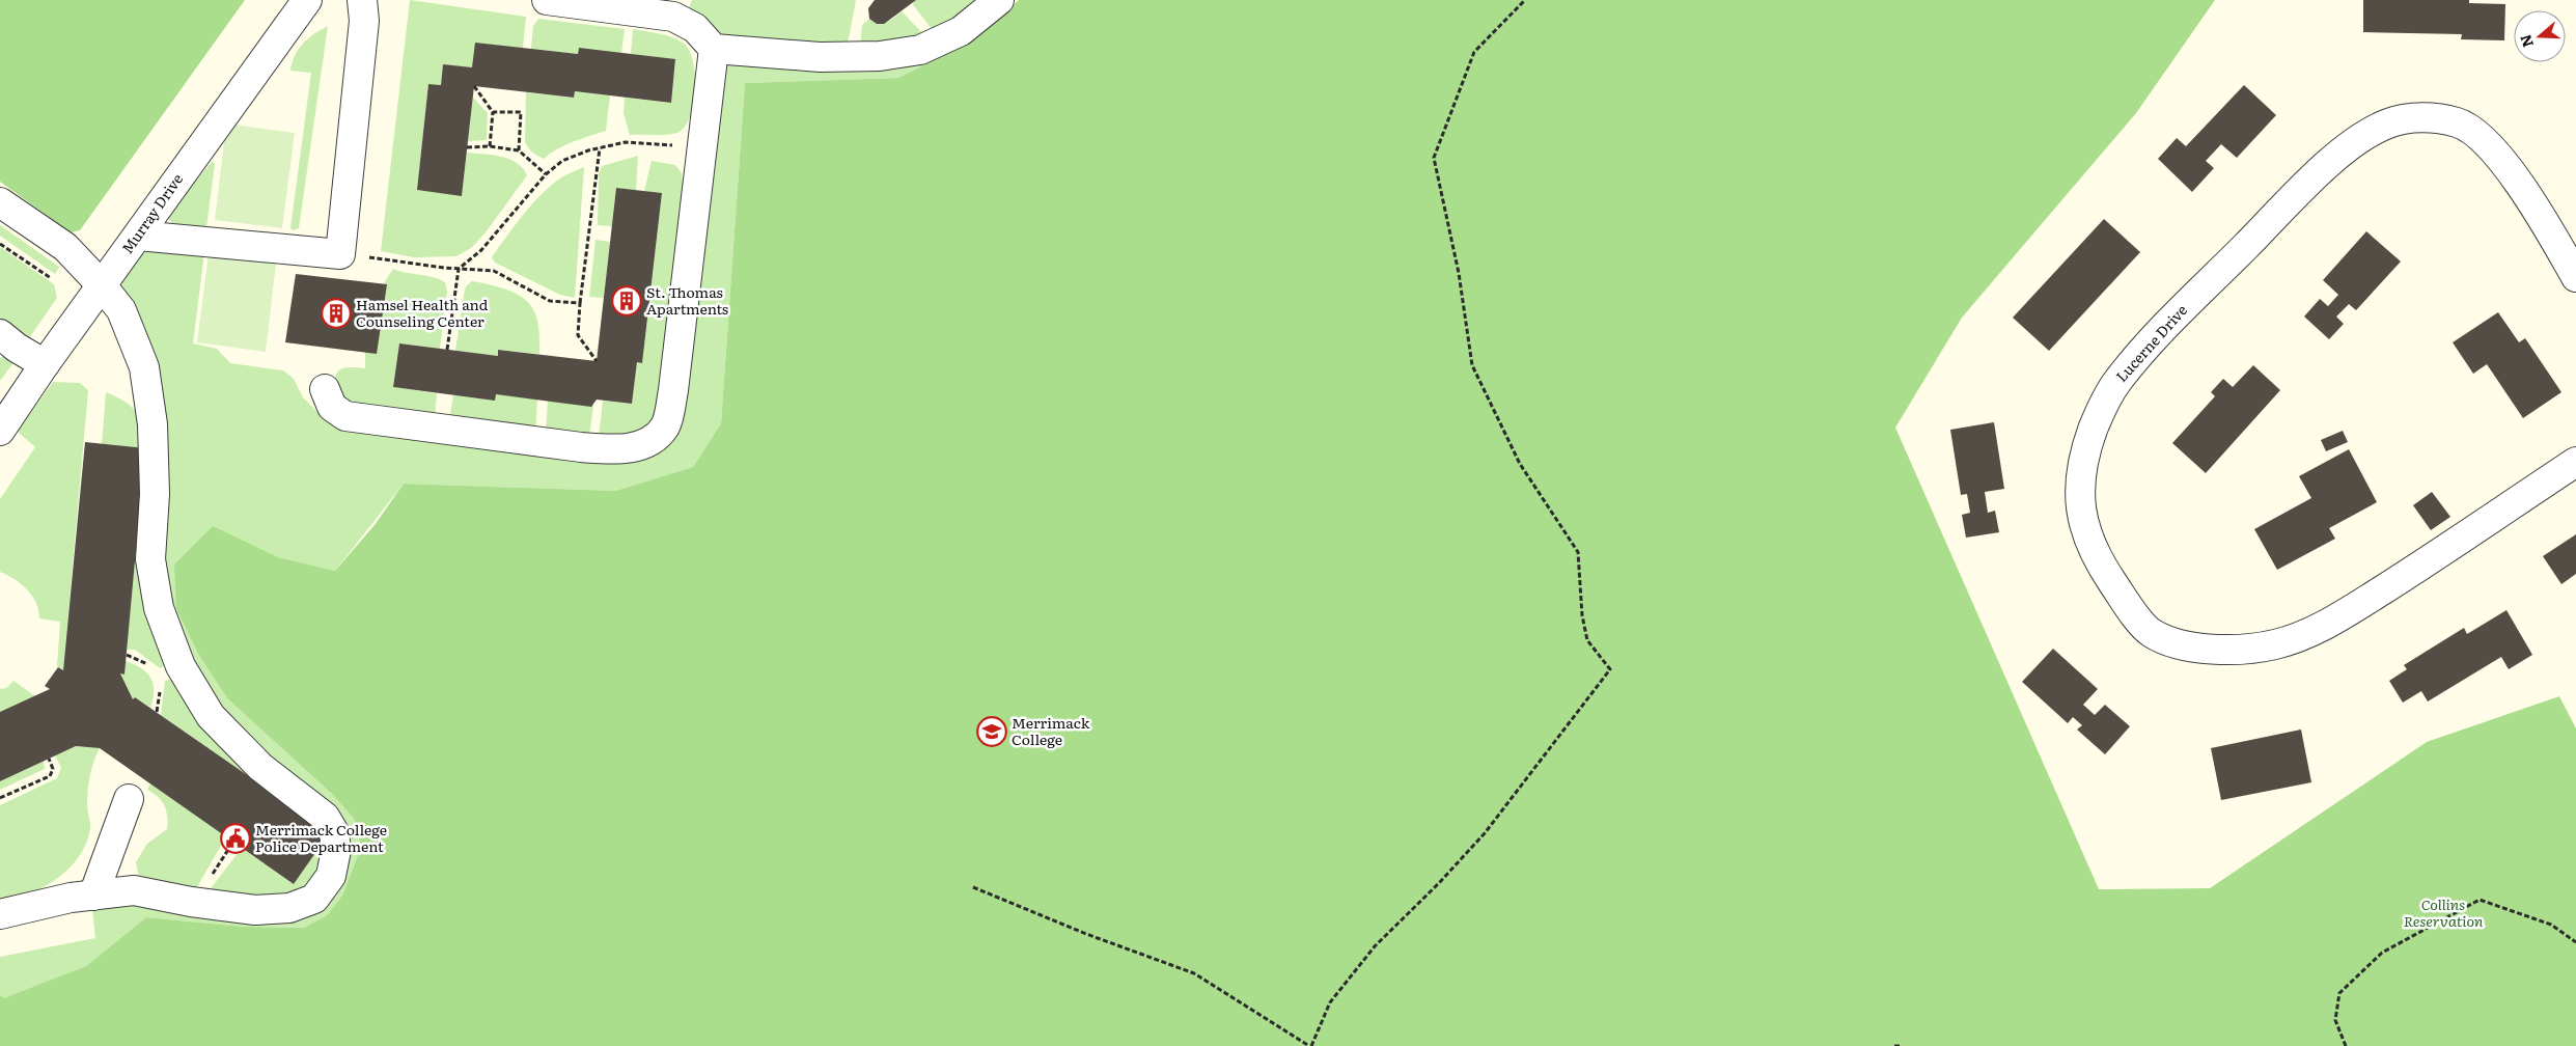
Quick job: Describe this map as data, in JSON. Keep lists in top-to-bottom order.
{
  "streets": {
    "street": ["Murray Drive", "Lucerne Drive"]
  },
  "parks": ["Collins Reservation"],
  "places": {
    "building": ["St. Thomas Apartments", "Hamsel Health and Counseling Center"],
    "school or university": ["Merrimack College"],
    "public building": ["Merrimack College Police Department"]
  },
  "north": "left"
}
